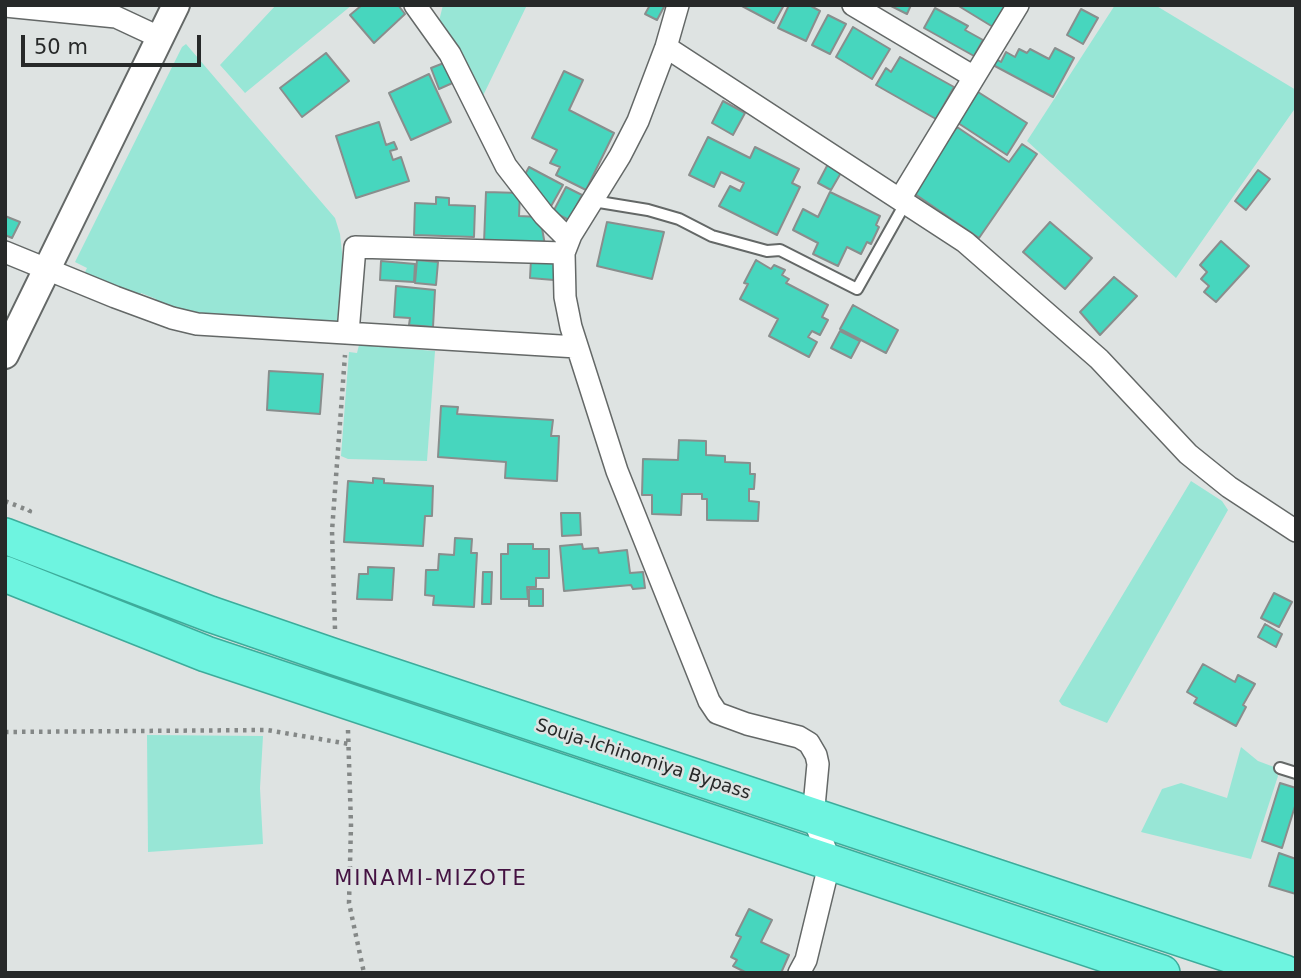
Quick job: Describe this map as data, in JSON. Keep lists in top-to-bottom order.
{
  "streets": {
    "highway": ["Souja-Ichinomiya Bypass"]
  },
  "districts": ["MINAMI-MIZOTE"],
  "scale_bar": "50 m"
}
